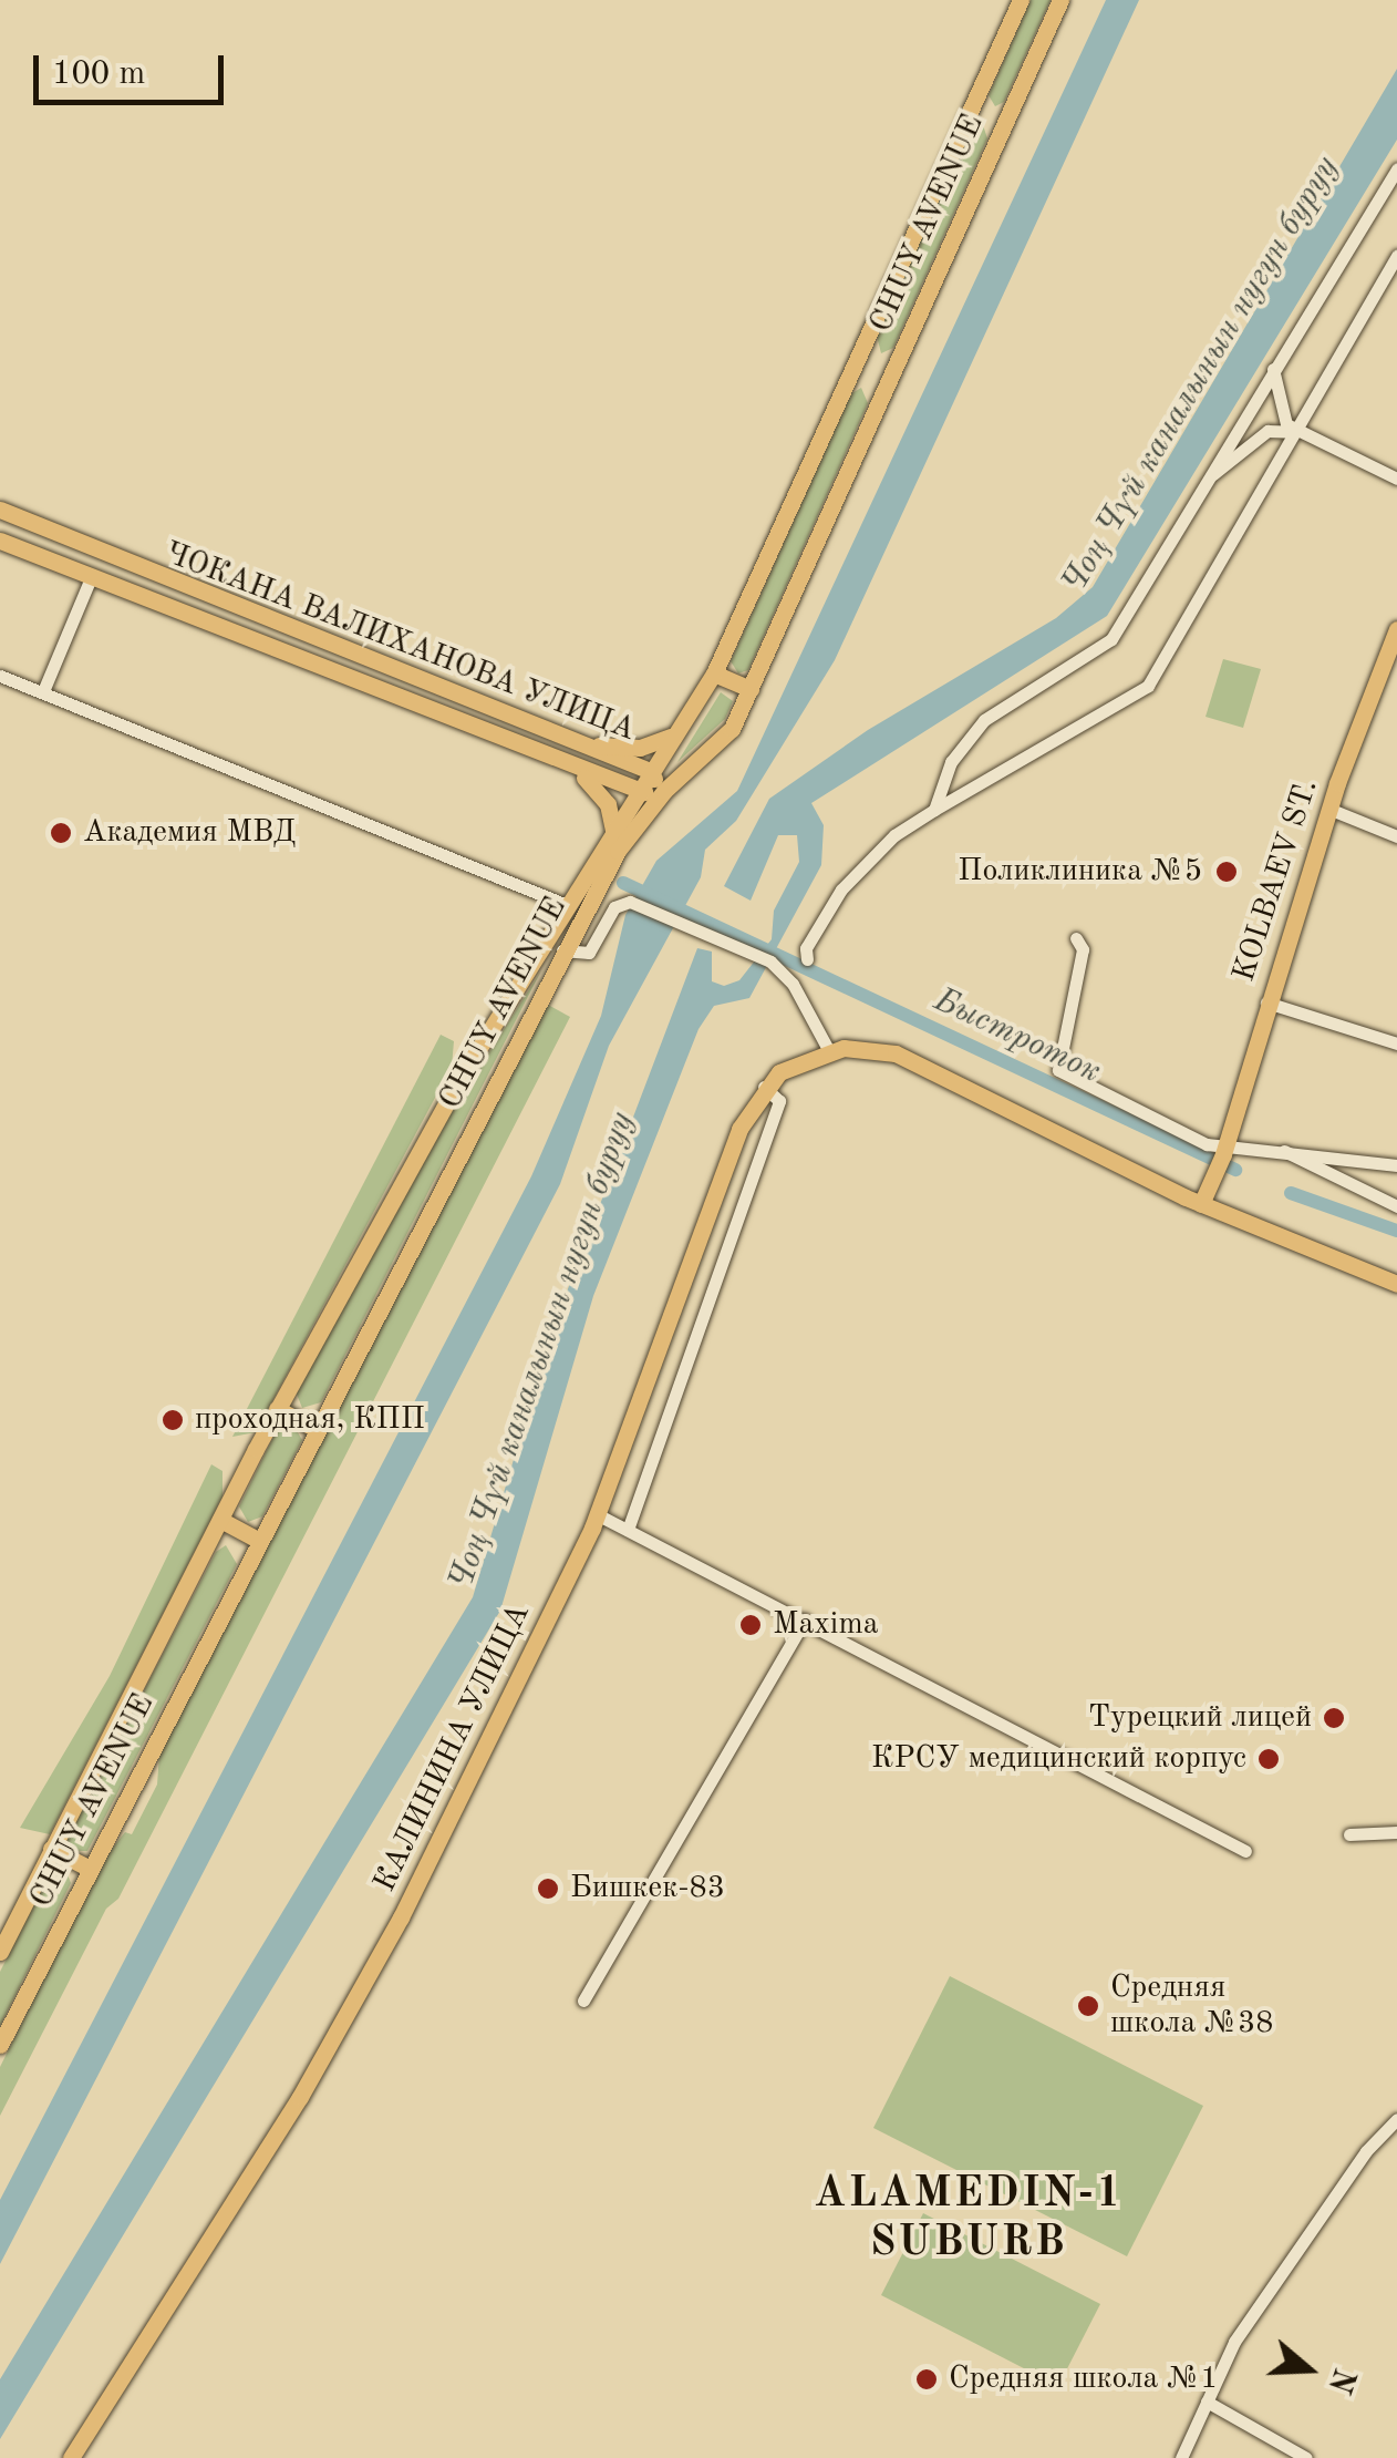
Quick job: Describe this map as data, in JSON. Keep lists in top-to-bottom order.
{
  "streets": {
    "main road": [
      "CHUY AVENUE",
      "ЧОКАНА ВАЛИХАНОВА УЛИЦА",
      "KOLBAEV ST.",
      "КАЛИНИНА УЛИЦА"
    ]
  },
  "crossings": [
    ["CHUY AVENUE", "ЧОКАНА ВАЛИХАНОВА УЛИЦА"]
  ],
  "districts": ["ALAMEDIN-1 SUBURB"],
  "water": ["Чоң Чүй каналынын нугун буруу", "Быстроток"],
  "places": [
    "Академия МВД",
    "Поликлиника №5",
    "проходная, КПП",
    "Maxima",
    "Турецкий лицей",
    "КРСУ медицинский корпус",
    "Бишкек-83",
    "Средняя школа №38",
    "Средняя школа №1"
  ],
  "scale_bar": "100 m",
  "north": "right"
}
